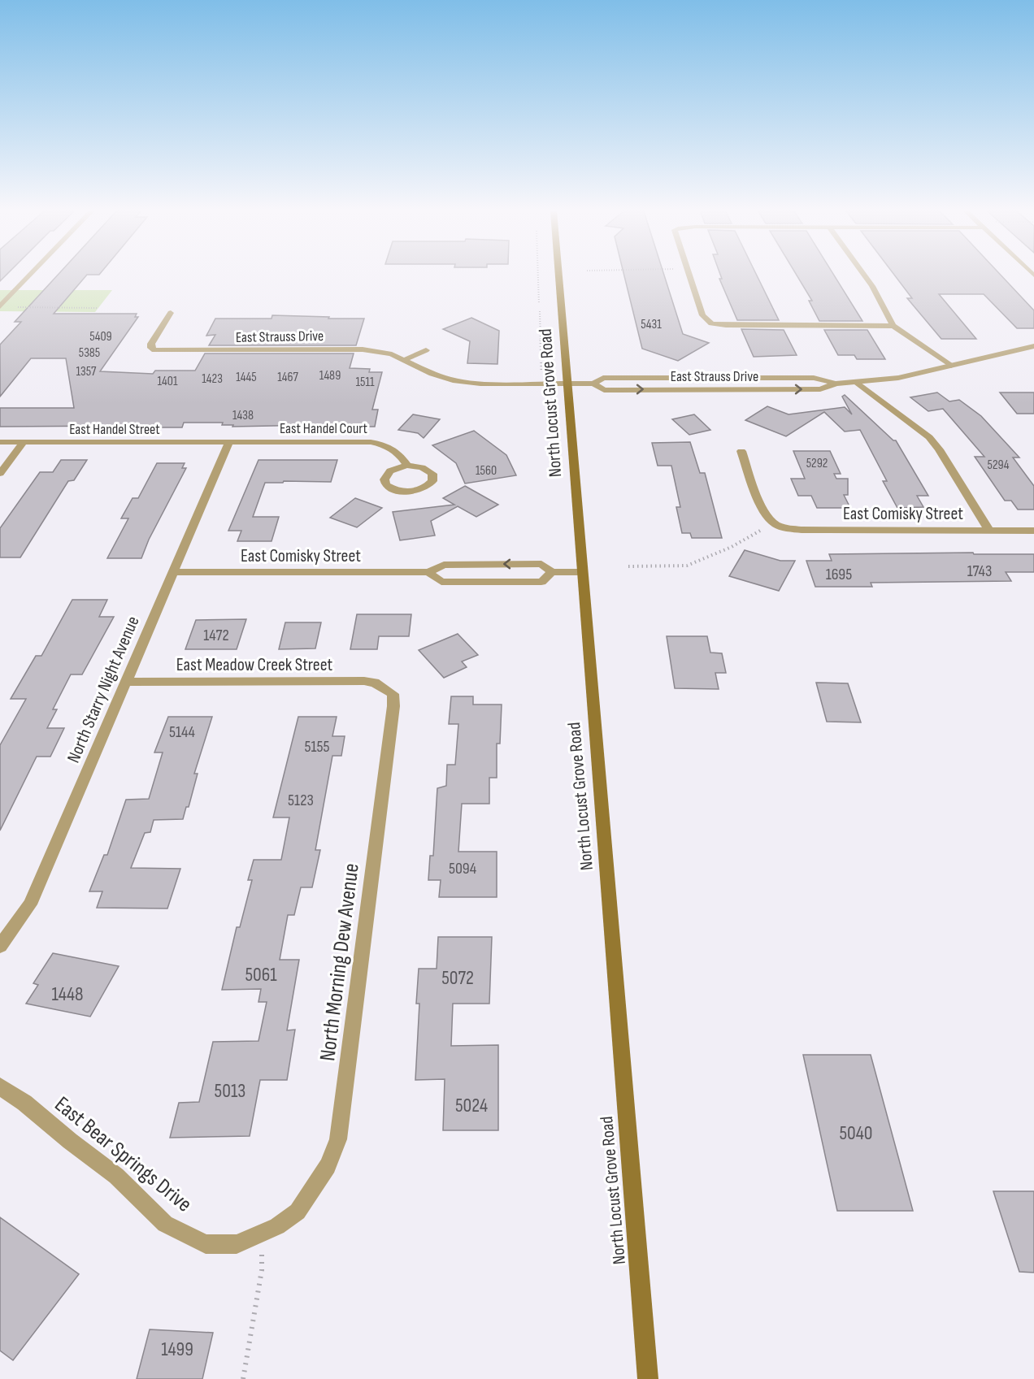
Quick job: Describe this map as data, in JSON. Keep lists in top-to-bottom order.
{
  "streets": {
    "main road": ["North Locust Grove Road"],
    "street": [
      "East Strauss Drive",
      "East Handel Court",
      "East Handel Street",
      "East Comisky Street",
      "East Meadow Creek Street",
      "North Starry Night Avenue",
      "North Morning Dew Avenue",
      "East Bear Springs Drive"
    ]
  },
  "crossings": [
    ["East Strauss Drive", "North Locust Grove Road"],
    ["North Locust Grove Road", "East Comisky Street"],
    ["East Handel Court", "East Handel Street"],
    ["East Handel Court", "North Starry Night Avenue"],
    ["East Handel Street", "North Starry Night Avenue"],
    ["East Comisky Street", "North Starry Night Avenue"],
    ["East Meadow Creek Street", "North Starry Night Avenue"],
    ["East Meadow Creek Street", "North Morning Dew Avenue"],
    ["North Morning Dew Avenue", "East Bear Springs Drive"]
  ],
  "house_numbers": [
    "5431",
    "5409",
    "5385",
    "1357",
    "1489",
    "1445",
    "1467",
    "1423",
    "1401",
    "1511",
    "1438",
    "5292",
    "5294",
    "1560",
    "1743",
    "1695",
    "1472",
    "5144",
    "5155",
    "5123",
    "5094",
    "5061",
    "5072",
    "1448",
    "5013",
    "5024",
    "5040",
    "1499"
  ]
}
